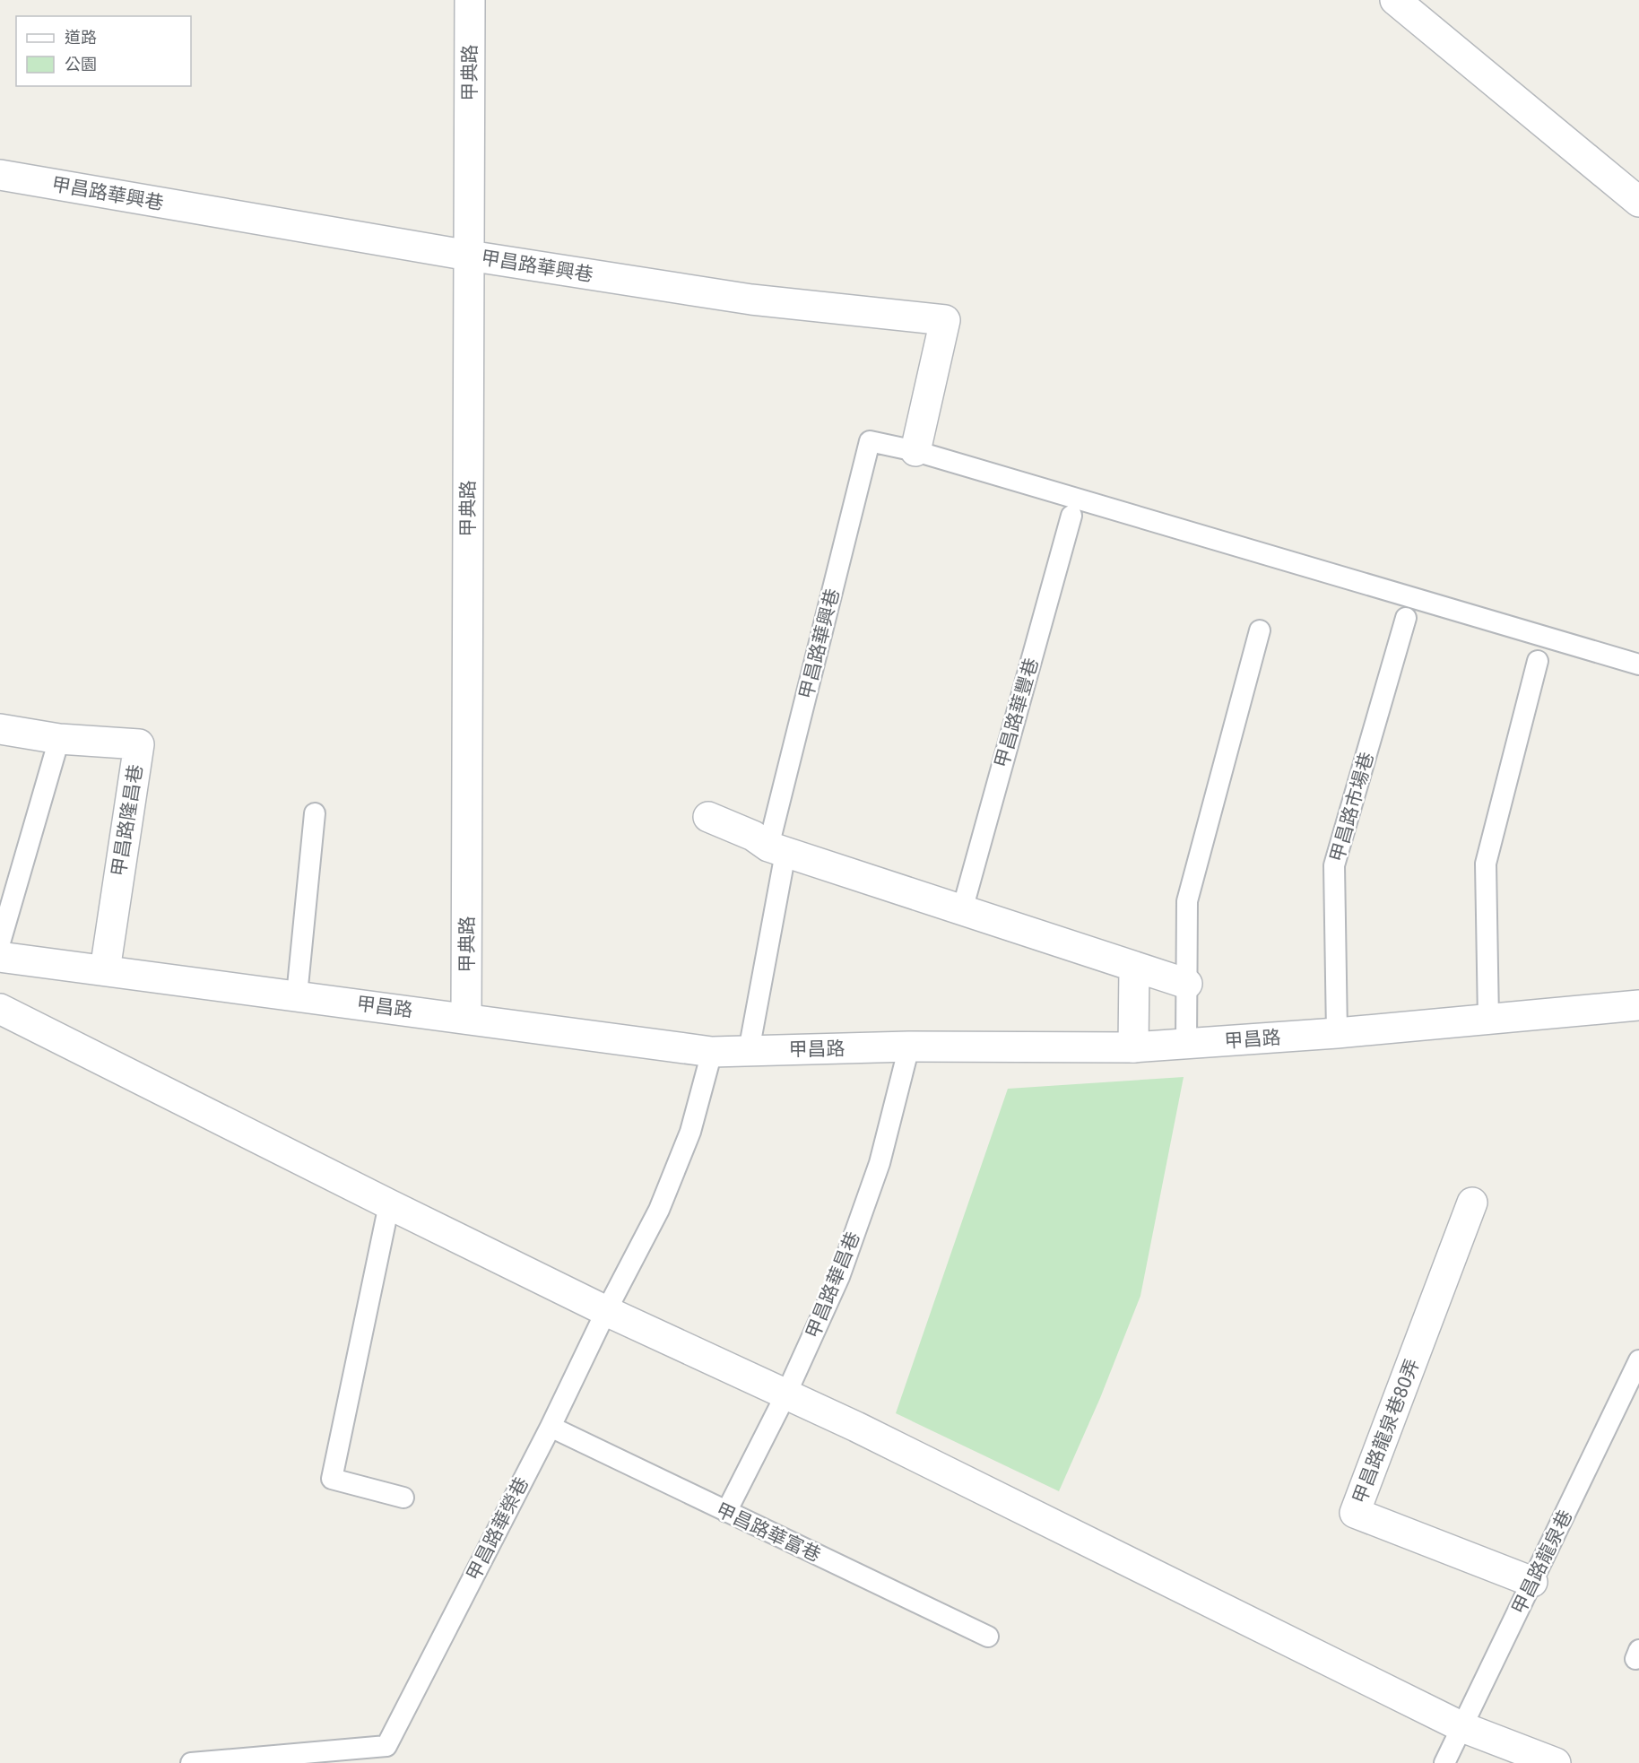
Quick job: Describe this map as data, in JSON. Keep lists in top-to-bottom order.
{
  "streets": {
    "street": [
      "甲典路",
      "甲昌路華興巷",
      "甲昌路隆昌巷",
      "甲昌路",
      "甲昌路龍泉巷80弄"
    ],
    "lane": [
      "甲昌路華豐巷",
      "甲昌路市場巷",
      "甲昌路華昌巷",
      "甲昌路華榮巷",
      "甲昌路華富巷",
      "甲昌路龍泉巷"
    ]
  },
  "crossings": [
    ["甲典路", "甲昌路華興巷"],
    ["甲典路", "甲昌路"],
    ["甲昌路華興巷", "甲昌路"],
    ["甲昌路市場巷", "甲昌路"],
    ["甲昌路隆昌巷", "甲昌路"],
    ["甲昌路", "甲昌路華昌巷"],
    ["甲昌路", "甲昌路華榮巷"],
    ["甲昌路華昌巷", "甲昌路華富巷"],
    ["甲昌路龍泉巷80弄", "甲昌路龍泉巷"],
    ["甲昌路華榮巷", "甲昌路華富巷"]
  ],
  "legend": ["道路", "公園"]
}
